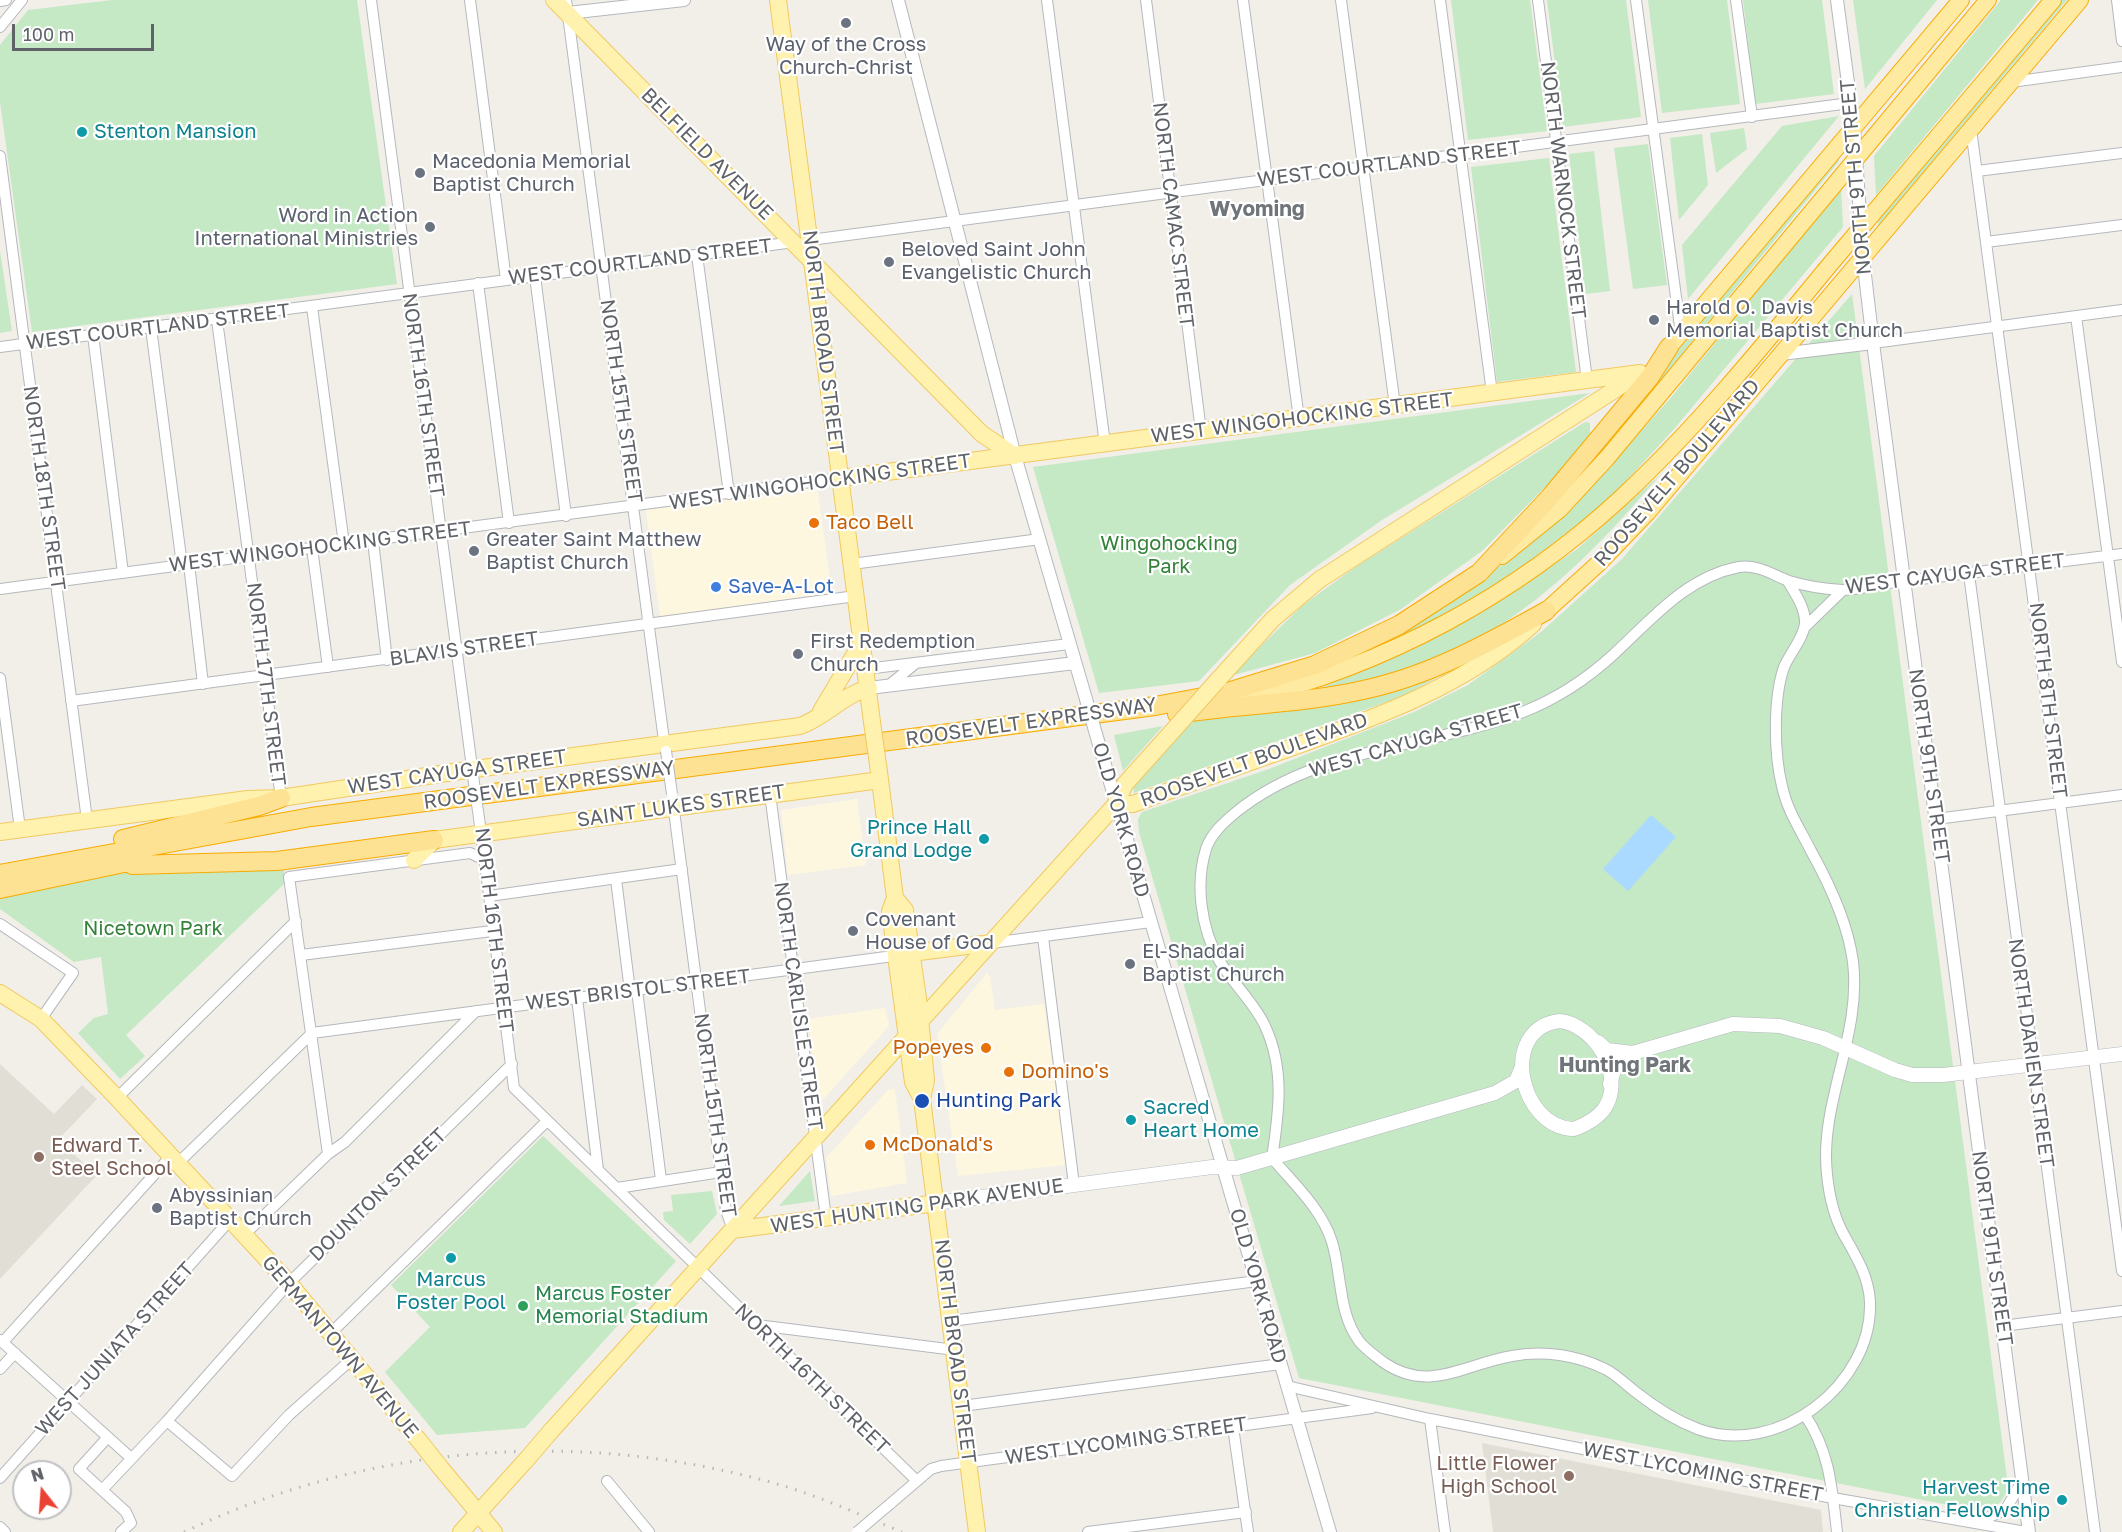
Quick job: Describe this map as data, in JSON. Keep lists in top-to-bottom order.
{
  "streets": {
    "highway": ["ROOSEVELT BOULEVARD", "ROOSEVELT EXPRESSWAY"],
    "main road": [
      "BELFIELD AVENUE",
      "NORTH BROAD STREET",
      "WEST WINGOHOCKING STREET",
      "WEST CAYUGA STREET",
      "SAINT LUKES STREET",
      "WEST BRISTOL STREET",
      "WEST HUNTING PARK AVENUE",
      "GERMANTOWN AVENUE"
    ],
    "street": [
      "WEST COURTLAND STREET",
      "NORTH 9TH STREET",
      "NORTH WARNOCK STREET",
      "NORTH CAMAC STREET",
      "NORTH 16TH STREET",
      "NORTH 15TH STREET",
      "NORTH 18TH STREET",
      "BLAVIS STREET",
      "NORTH 17TH STREET",
      "NORTH 8TH STREET",
      "OLD YORK ROAD",
      "NORTH CARLISLE STREET",
      "NORTH DARIEN STREET",
      "DOUNTON STREET",
      "WEST JUNIATA STREET",
      "WEST LYCOMING STREET"
    ]
  },
  "crossings": [
    ["BELFIELD AVENUE", "WEST COURTLAND STREET"],
    ["BELFIELD AVENUE", "NORTH BROAD STREET"],
    ["BELFIELD AVENUE", "NORTH 15TH STREET"],
    ["BELFIELD AVENUE", "WEST WINGOHOCKING STREET"],
    ["BELFIELD AVENUE", "OLD YORK ROAD"],
    ["WEST COURTLAND STREET", "NORTH 9TH STREET"],
    ["WEST COURTLAND STREET", "NORTH WARNOCK STREET"],
    ["WEST COURTLAND STREET", "NORTH CAMAC STREET"],
    ["WEST COURTLAND STREET", "NORTH BROAD STREET"],
    ["WEST COURTLAND STREET", "NORTH 16TH STREET"],
    ["WEST COURTLAND STREET", "NORTH 15TH STREET"],
    ["WEST COURTLAND STREET", "NORTH 18TH STREET"],
    ["WEST COURTLAND STREET", "NORTH 17TH STREET"],
    ["WEST COURTLAND STREET", "OLD YORK ROAD"],
    ["NORTH 9TH STREET", "ROOSEVELT BOULEVARD"],
    ["NORTH 9TH STREET", "WEST CAYUGA STREET"],
    ["NORTH 9TH STREET", "ROOSEVELT EXPRESSWAY"],
    ["NORTH 9TH STREET", "WEST HUNTING PARK AVENUE"],
    ["NORTH 9TH STREET", "WEST LYCOMING STREET"],
    ["NORTH WARNOCK STREET", "WEST WINGOHOCKING STREET"],
    ["NORTH CAMAC STREET", "WEST WINGOHOCKING STREET"],
    ["NORTH BROAD STREET", "WEST WINGOHOCKING STREET"],
    ["NORTH BROAD STREET", "WEST CAYUGA STREET"],
    ["NORTH BROAD STREET", "BLAVIS STREET"],
    ["NORTH BROAD STREET", "SAINT LUKES STREET"],
    ["NORTH BROAD STREET", "WEST BRISTOL STREET"],
    ["NORTH BROAD STREET", "WEST HUNTING PARK AVENUE"],
    ["NORTH BROAD STREET", "WEST LYCOMING STREET"],
    ["NORTH 16TH STREET", "WEST WINGOHOCKING STREET"],
    ["NORTH 16TH STREET", "WEST CAYUGA STREET"],
    ["NORTH 16TH STREET", "BLAVIS STREET"],
    ["NORTH 16TH STREET", "SAINT LUKES STREET"],
    ["NORTH 16TH STREET", "WEST BRISTOL STREET"],
    ["NORTH 16TH STREET", "DOUNTON STREET"],
    ["NORTH 16TH STREET", "WEST LYCOMING STREET"],
    ["NORTH 15TH STREET", "WEST WINGOHOCKING STREET"],
    ["NORTH 15TH STREET", "WEST CAYUGA STREET"],
    ["NORTH 15TH STREET", "BLAVIS STREET"],
    ["NORTH 15TH STREET", "SAINT LUKES STREET"],
    ["NORTH 15TH STREET", "WEST BRISTOL STREET"],
    ["NORTH 15TH STREET", "WEST HUNTING PARK AVENUE"],
    ["WEST WINGOHOCKING STREET", "ROOSEVELT BOULEVARD"],
    ["WEST WINGOHOCKING STREET", "NORTH 18TH STREET"],
    ["WEST WINGOHOCKING STREET", "NORTH 17TH STREET"],
    ["WEST WINGOHOCKING STREET", "OLD YORK ROAD"],
    ["ROOSEVELT BOULEVARD", "NORTH 8TH STREET"],
    ["ROOSEVELT BOULEVARD", "OLD YORK ROAD"],
    ["NORTH 18TH STREET", "WEST CAYUGA STREET"],
    ["NORTH 18TH STREET", "BLAVIS STREET"],
    ["WEST CAYUGA STREET", "NORTH 17TH STREET"],
    ["WEST CAYUGA STREET", "NORTH 8TH STREET"],
    ["WEST CAYUGA STREET", "NORTH DARIEN STREET"],
    ["WEST CAYUGA STREET", "WEST HUNTING PARK AVENUE"],
    ["BLAVIS STREET", "NORTH 17TH STREET"],
    ["NORTH 8TH STREET", "WEST HUNTING PARK AVENUE"],
    ["SAINT LUKES STREET", "NORTH CARLISLE STREET"],
    ["OLD YORK ROAD", "WEST BRISTOL STREET"],
    ["OLD YORK ROAD", "WEST HUNTING PARK AVENUE"],
    ["OLD YORK ROAD", "WEST LYCOMING STREET"],
    ["WEST BRISTOL STREET", "NORTH CARLISLE STREET"],
    ["NORTH CARLISLE STREET", "WEST HUNTING PARK AVENUE"],
    ["NORTH DARIEN STREET", "WEST HUNTING PARK AVENUE"],
    ["DOUNTON STREET", "GERMANTOWN AVENUE"],
    ["GERMANTOWN AVENUE", "WEST JUNIATA STREET"]
  ],
  "districts": ["Wyoming", "Hunting Park"],
  "parks": ["Wingohocking Park", "Nicetown Park"],
  "places": [
    "Way of the Cross Church-Christ",
    "Stenton Mansion",
    "Macedonia Memorial Baptist Church",
    "Word in Action International Ministries",
    "Beloved Saint John Evangelistic Church",
    "Harold O. Davis Memorial Baptist Church",
    "Taco Bell",
    "Greater Saint Matthew Baptist Church",
    "Save-A-Lot",
    "First Redemption Church",
    "Prince Hall Grand Lodge",
    "Covenant House of God",
    "El-Shaddai Baptist Church",
    "Popeyes",
    "Domino's",
    "Hunting Park",
    "Sacred Heart Home",
    "McDonald's",
    "Edward T. Steel School",
    "Abyssinian Baptist Church",
    "Marcus Foster Pool",
    "Marcus Foster Memorial Stadium",
    "Little Flower High School",
    "Harvest Time Christian Fellowship"
  ],
  "scale_bar": "100 m",
  "north": "top"
}
